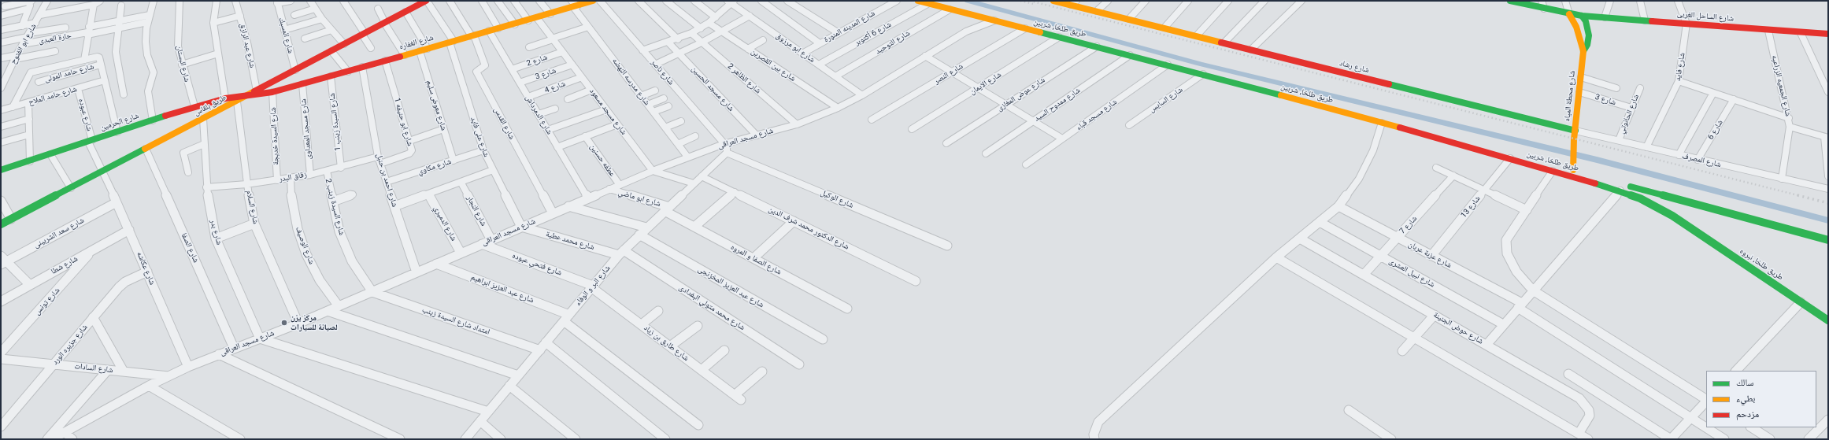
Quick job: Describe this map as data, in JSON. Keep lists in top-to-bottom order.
{
  "streets": {
    "main road": [
      "شارع الساحل الغربى",
      "طريق طلخا, شربين",
      "شارع الغفاره",
      "شارع رشاد",
      "شارع محطة المياه",
      "طريق بلقاس",
      "شارع الحرمين",
      "طريق طلخا, نبروه"
    ],
    "street": [
      "شارع المدينه المنورة",
      "شارع 6 أكتوبر",
      "شارع المسبك",
      "حارة العبدى",
      "شارع التوحيد",
      "شارع ابو الفتوح",
      "شارع عبد الرازق",
      "شارع ابو مرزوق",
      "شارع 2",
      "شارع البستان",
      "شارع بين القصرين",
      "شارع فايد",
      "شارع ناصر",
      "شارع حامد المولى",
      "شارع 3",
      "شارع النصر",
      "شارع الظاهر 2",
      "شارع مدرسه النهضه",
      "شارع الايمان",
      "شارع الجمعيه الزراعيه",
      "شارع 4",
      "شارع مسجد الحسين",
      "شارع عوض المغازى",
      "شارع حامد الملاح",
      "شارع السايس",
      "شارع ممدوح السيد",
      "شارع معوض سليم",
      "شارع مسجد مسعود",
      "شارع الحانوتي",
      "شارع عبوده",
      "شارع الدمرداش",
      "شارع مسجد قباء",
      "شارع السيدة زينب 1",
      "شارع ابو حنيفه 1",
      "شارع القدس",
      "شارع مسجد المعداوى",
      "شارع 6",
      "شارع السيدة خديجة",
      "شارع على فايد",
      "شارع مسجد العراقى",
      "عطفه حسنين",
      "شارع المصرف",
      "شارع مكاوي",
      "زقاق البدر",
      "شارع احمد بن حنبل",
      "شارع ابو ماضي",
      "شارع الوكيل",
      "شارع السلام",
      "شارع السيدة زينب 2",
      "شارع 13",
      "شارع النجار",
      "شارع الدميري",
      "شارع 7",
      "شارع الدكتور محمد شرف الدين",
      "شارع بدر",
      "شارع سعد الشربينى",
      "شارع محمد عطية",
      "شارع الوصيف",
      "شارع الصفا",
      "شارع عزبة عربان",
      "شارع الصفا و المروه",
      "شارع فتحي عبوده",
      "شارع شطا",
      "شارع عكاشه",
      "شارع نبيل العشرى",
      "شارع البر و الوفاء",
      "شارع عبد العزيز المخزنجى",
      "شارع عبد العزيز ابراهيم",
      "شارع تونس",
      "شارع محمد متولي البغدادى",
      "امتداد شارع السيدة زينب",
      "شارع حوض الجنينة",
      "شارع طارق بن زياد",
      "شارع جزيره الورد",
      "شارع السادات"
    ]
  },
  "crossings": [
    ["شارع الساحل الغربى", "شارع فايد"],
    ["شارع الساحل الغربى", "شارع الجمعيه الزراعيه"],
    ["شارع المدينه المنورة", "شارع ابو مرزوق"],
    ["طريق طلخا, شربين", "شارع 6 أكتوبر"],
    ["طريق طلخا, شربين", "شارع التوحيد"],
    ["طريق طلخا, شربين", "شارع النصر"],
    ["طريق طلخا, شربين", "شارع الايمان"],
    ["طريق طلخا, شربين", "شارع عوض المغازى"],
    ["طريق طلخا, شربين", "شارع السايس"],
    ["طريق طلخا, شربين", "شارع ممدوح السيد"],
    ["طريق طلخا, شربين", "شارع مسجد قباء"],
    ["طريق طلخا, شربين", "شارع مسجد العراقى"],
    ["طريق طلخا, شربين", "شارع 13"],
    ["طريق طلخا, شربين", "طريق طلخا, نبروه"],
    ["شارع 6 أكتوبر", "شارع ابو مرزوق"],
    ["شارع المسبك", "طريق بلقاس"],
    ["حارة العبدى", "شارع ابو الفتوح"],
    ["شارع الغفاره", "شارع مدرسه النهضه"],
    ["شارع الغفاره", "طريق بلقاس"],
    ["شارع الغفاره", "شارع معوض سليم"],
    ["شارع الغفاره", "شارع مسجد مسعود"],
    ["شارع الغفاره", "شارع الدمرداش"],
    ["شارع الغفاره", "شارع الحرمين"],
    ["شارع الغفاره", "شارع السيدة زينب 1"],
    ["شارع الغفاره", "شارع ابو حنيفه 1"],
    ["شارع الغفاره", "شارع القدس"],
    ["شارع الغفاره", "شارع مسجد المعداوى"],
    ["شارع الغفاره", "شارع السيدة خديجة"],
    ["شارع الغفاره", "شارع على فايد"],
    ["شارع الغفاره", "شارع احمد بن حنبل"],
    ["شارع التوحيد", "شارع ابو مرزوق"],
    ["شارع عبد الرازق", "طريق بلقاس"],
    ["شارع ابو مرزوق", "شارع مسجد العراقى"],
    ["شارع 2", "شارع مسجد مسعود"],
    ["شارع 2", "شارع الدمرداش"],
    ["شارع البستان", "شارع الحرمين"],
    ["شارع بين القصرين", "شارع مسجد العراقى"],
    ["شارع رشاد", "شارع محطة المياه"],
    ["شارع رشاد", "شارع المصرف"],
    ["شارع فايد", "شارع المصرف"],
    ["شارع ناصر", "شارع مسجد العراقى"],
    ["شارع 3", "شارع محطة المياه"],
    ["شارع 3", "شارع مسجد مسعود"],
    ["شارع 3", "شارع الحانوتي"],
    ["شارع 3", "شارع الدمرداش"],
    ["شارع الظاهر 2", "شارع مسجد العراقى"],
    ["شارع مدرسه النهضه", "شارع مسجد العراقى"],
    ["شارع الجمعيه الزراعيه", "شارع المصرف"],
    ["شارع 4", "شارع مسجد مسعود"],
    ["شارع 4", "شارع الدمرداش"],
    ["شارع مسجد الحسين", "شارع مسجد العراقى"],
    ["شارع حامد الملاح", "شارع عبوده"],
    ["شارع محطة المياه", "شارع المصرف"],
    ["طريق بلقاس", "شارع عبوده"],
    ["طريق بلقاس", "شارع الحرمين"],
    ["طريق بلقاس", "شارع على فايد"],
    ["طريق بلقاس", "شارع السلام"],
    ["طريق بلقاس", "شارع بدر"],
    ["طريق بلقاس", "شارع الصفا"],
    ["طريق بلقاس", "شارع عكاشه"],
    ["شارع معوض سليم", "شارع مكاوي"],
    ["شارع مسجد مسعود", "شارع مسجد العراقى"],
    ["شارع الحانوتي", "شارع المصرف"],
    ["شارع عبوده", "شارع الحرمين"],
    ["شارع عبوده", "شارع عكاشه"],
    ["شارع الدمرداش", "شارع مسجد العراقى"],
    ["شارع السيدة زينب 1", "زقاق البدر"],
    ["شارع ابو حنيفه 1", "شارع احمد بن حنبل"],
    ["شارع القدس", "شارع مسجد العراقى"],
    ["شارع مسجد المعداوى", "زقاق البدر"],
    ["شارع 6", "شارع المصرف"],
    ["شارع السيدة خديجة", "زقاق البدر"],
    ["شارع على فايد", "شارع مسجد العراقى"],
    ["شارع على فايد", "شارع مكاوي"],
    ["شارع على فايد", "شارع محمد عطية"],
    ["شارع مسجد العراقى", "عطفه حسنين"],
    ["شارع مسجد العراقى", "شارع احمد بن حنبل"],
    ["شارع مسجد العراقى", "شارع ابو ماضي"],
    ["شارع مسجد العراقى", "شارع السلام"],
    ["شارع مسجد العراقى", "شارع السيدة زينب 2"],
    ["شارع مسجد العراقى", "شارع النجار"],
    ["شارع مسجد العراقى", "شارع الدميري"],
    ["شارع مسجد العراقى", "شارع بدر"],
    ["شارع مسجد العراقى", "شارع محمد عطية"],
    ["شارع مسجد العراقى", "شارع الوصيف"],
    ["شارع مسجد العراقى", "شارع الصفا"],
    ["شارع مسجد العراقى", "شارع فتحي عبوده"],
    ["شارع مسجد العراقى", "شارع عكاشه"],
    ["شارع مسجد العراقى", "شارع عبد العزيز ابراهيم"],
    ["شارع مسجد العراقى", "امتداد شارع السيدة زينب"],
    ["شارع مسجد العراقى", "شارع السادات"],
    ["شارع مكاوي", "شارع احمد بن حنبل"],
    ["زقاق البدر", "شارع احمد بن حنبل"],
    ["زقاق البدر", "شارع السلام"],
    ["زقاق البدر", "شارع السيدة زينب 2"],
    ["زقاق البدر", "شارع بدر"],
    ["زقاق البدر", "شارع الوصيف"],
    ["شارع ابو ماضي", "شارع الصفا و المروه"],
    ["شارع ابو ماضي", "شارع البر و الوفاء"],
    ["شارع الوكيل", "شارع البر و الوفاء"],
    ["شارع السيدة زينب 2", "امتداد شارع السيدة زينب"],
    ["شارع 13", "شارع عزبة عربان"],
    ["شارع 7", "شارع عزبة عربان"],
    ["شارع 7", "شارع نبيل العشرى"],
    ["شارع 7", "شارع حوض الجنينة"],
    ["شارع الدكتور محمد شرف الدين", "شارع البر و الوفاء"],
    ["شارع سعد الشربينى", "شارع عكاشه"],
    ["شارع محمد عطية", "شارع البر و الوفاء"],
    ["شارع محمد عطية", "شارع محمد متولي البغدادى"],
    ["شارع الصفا و المروه", "شارع البر و الوفاء"],
    ["شارع فتحي عبوده", "شارع البر و الوفاء"],
    ["شارع فتحي عبوده", "شارع طارق بن زياد"],
    ["شارع شطا", "شارع عكاشه"],
    ["شارع شطا", "شارع تونس"],
    ["شارع عكاشه", "شارع جزيره الورد"],
    ["شارع البر و الوفاء", "شارع عبد العزيز المخزنجى"],
    ["شارع البر و الوفاء", "شارع عبد العزيز ابراهيم"],
    ["شارع البر و الوفاء", "شارع محمد متولي البغدادى"],
    ["شارع البر و الوفاء", "امتداد شارع السيدة زينب"],
    ["شارع البر و الوفاء", "شارع طارق بن زياد"],
    ["شارع جزيره الورد", "شارع السادات"]
  ],
  "places": ["مركز يزن لصيانة للسيارات"],
  "legend": ["سالك", "بطيء", "مزدحم"]
}
